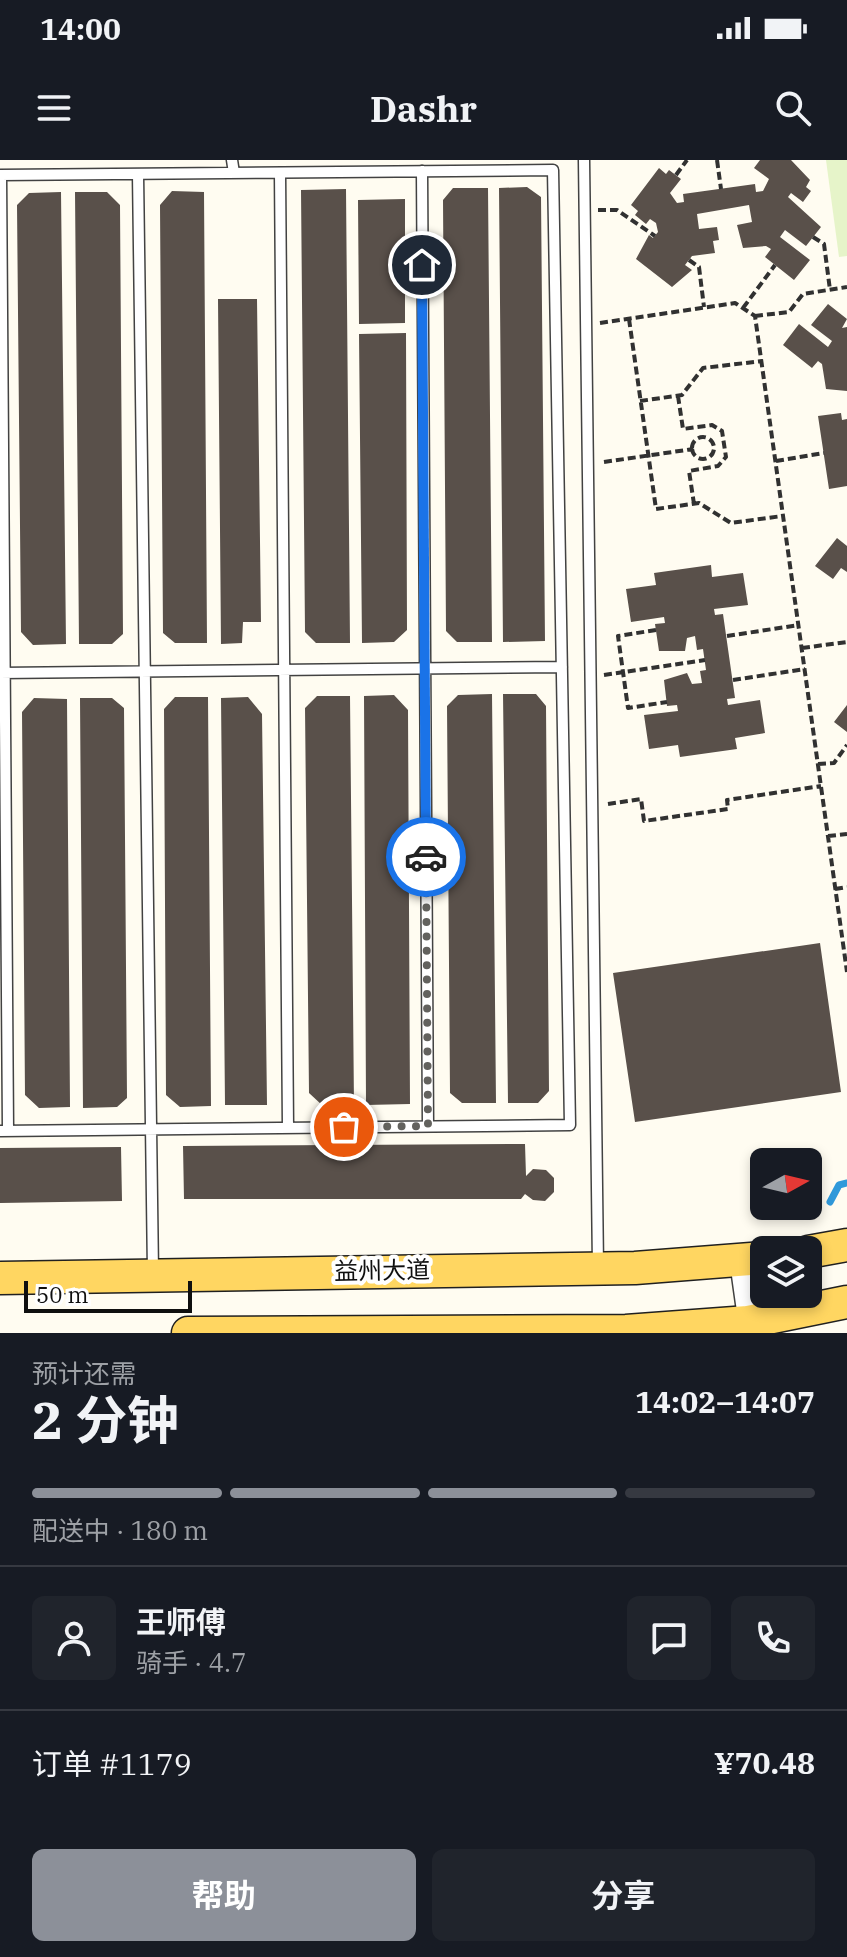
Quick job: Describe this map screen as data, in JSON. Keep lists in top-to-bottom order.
{
  "streets": {
    "main road": ["益州大道"]
  },
  "scale_bar": "50 m",
  "north": "right",
  "page": {
    "status": "14:00",
    "header": "Dashr",
    "scale": "50 m",
    "heading": ["2 分钟", "预计还需", "14:02–14:07"],
    "panel": [
      "王师傅",
      "骑手 · 4.7",
      "订单 #1179",
      "¥70.48"
    ],
    "bar": "配送中 · 180 m",
    "buttons": ["帮助", "分享"]
  }
}
